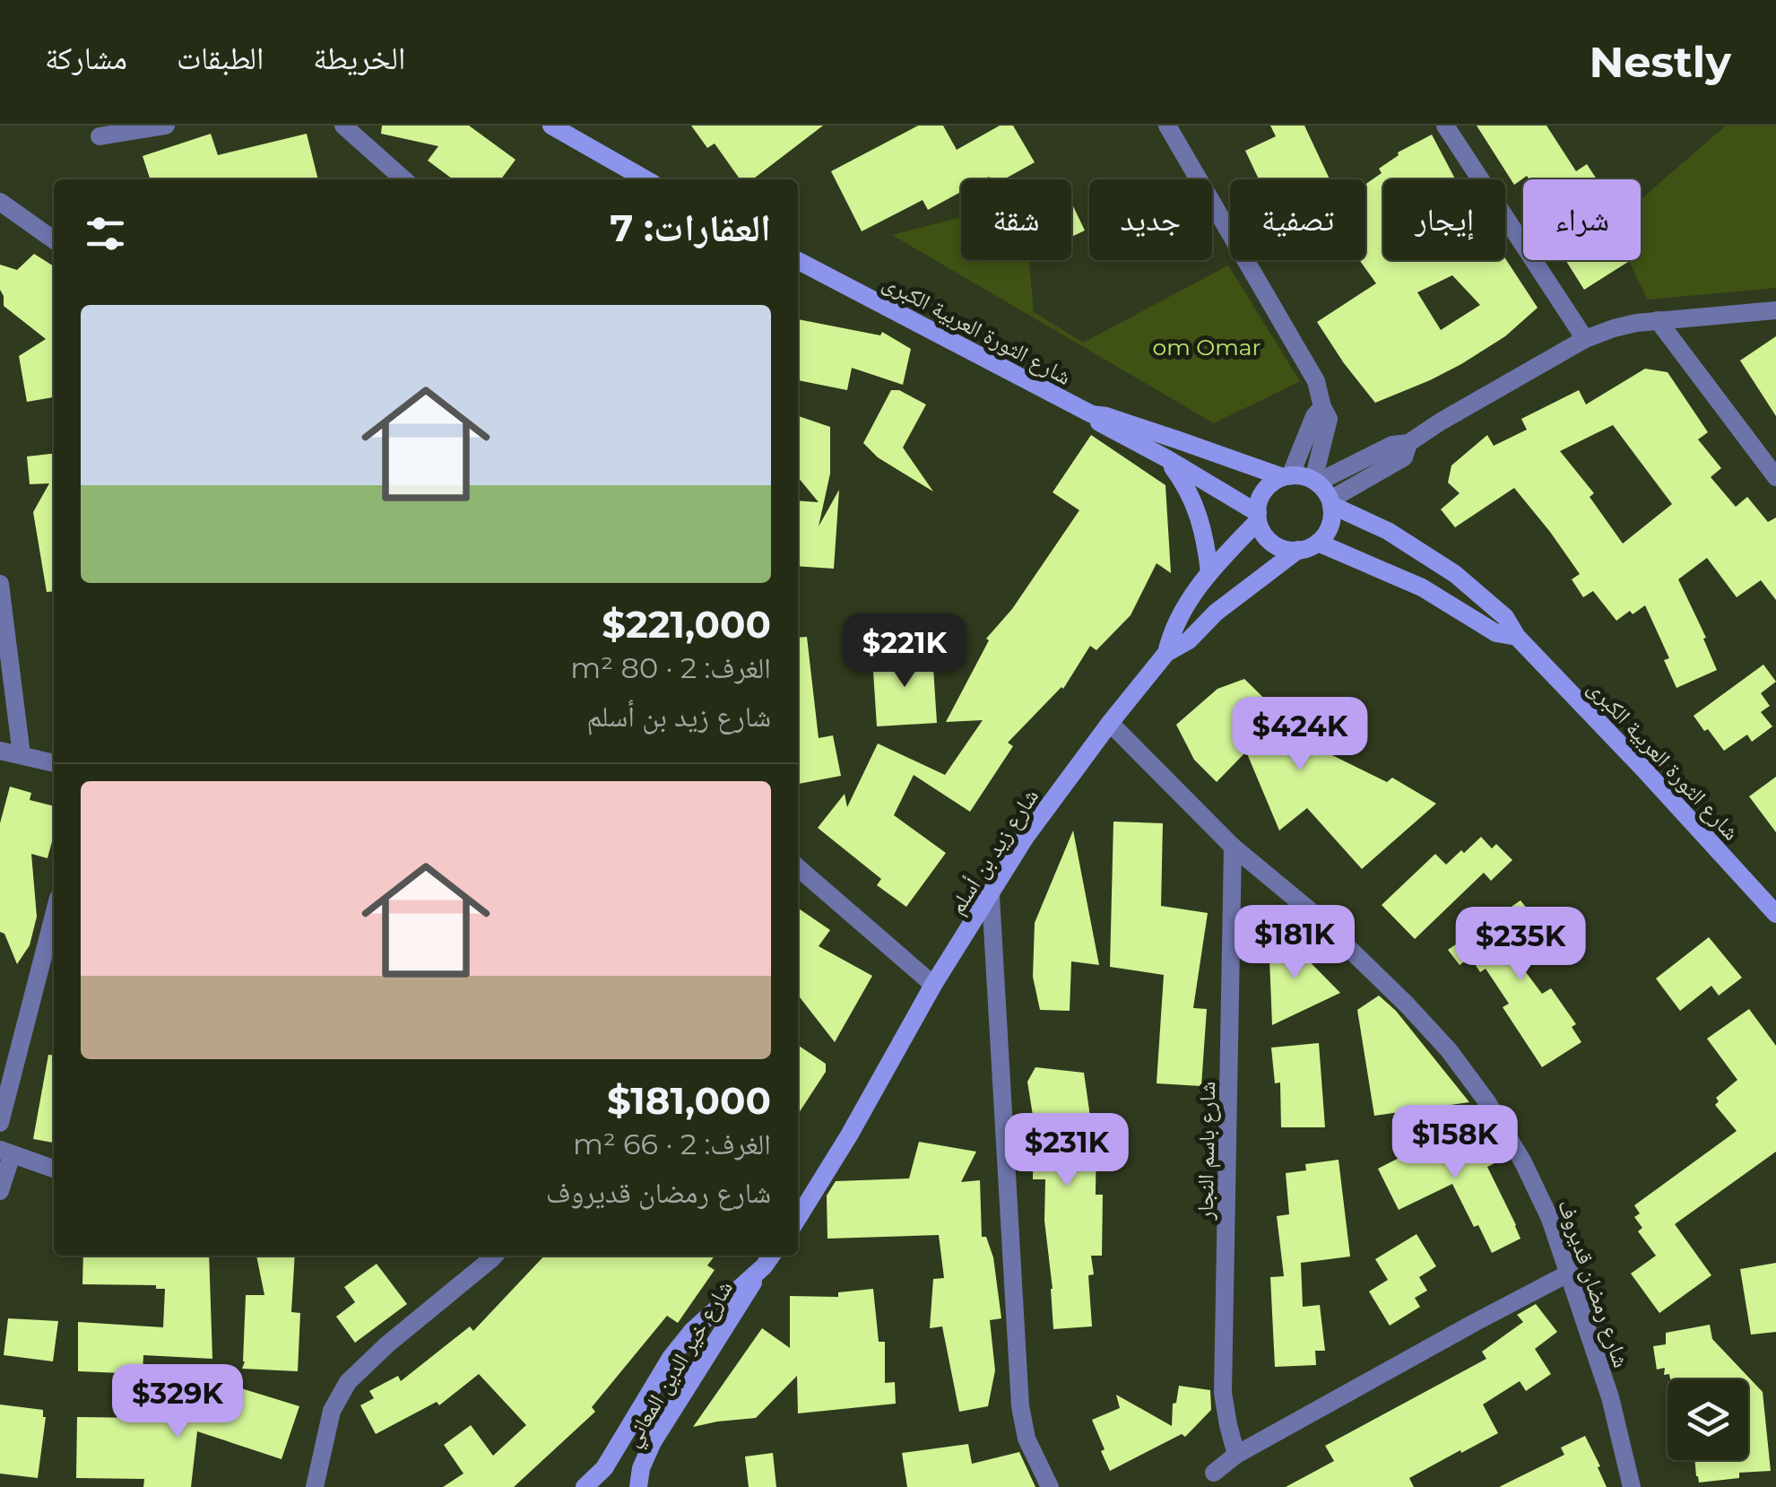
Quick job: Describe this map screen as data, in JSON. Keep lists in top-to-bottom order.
{
  "streets": {
    "street": [
      "شارع الثورة العربية الكبرى",
      "شارع زيد بن أسلم",
      "شارع باسم النجار",
      "شارع رمضان قديروف",
      "شارع خير الدين المعاني"
    ]
  },
  "crossings": [
    ["شارع الثورة العربية الكبرى", "شارع زيد بن أسلم"],
    ["شارع زيد بن أسلم", "شارع رمضان قديروف"],
    ["شارع باسم النجار", "شارع رمضان قديروف"]
  ],
  "parks": ["om Omar"],
  "page": {
    "header": "Nestly",
    "nav": ["الخريطة", "الطبقات", "مشاركة"],
    "chip": [
      "شراء",
      "إيجار",
      "تصفية",
      "جديد",
      "شقة"
    ],
    "heading": "العقارات: 7",
    "list": [
      {
        "name": "$221,000",
        "note": "الغرف: 2 · 80 m² · شارع زيد بن أسلم"
      },
      {
        "name": "$181,000",
        "note": "الغرف: 2 · 66 m² · شارع رمضان قديروف"
      }
    ],
    "price": [
      "$221K",
      "$424K",
      "$181K",
      "$235K",
      "$158K",
      "$231K",
      "$329K"
    ]
  }
}
